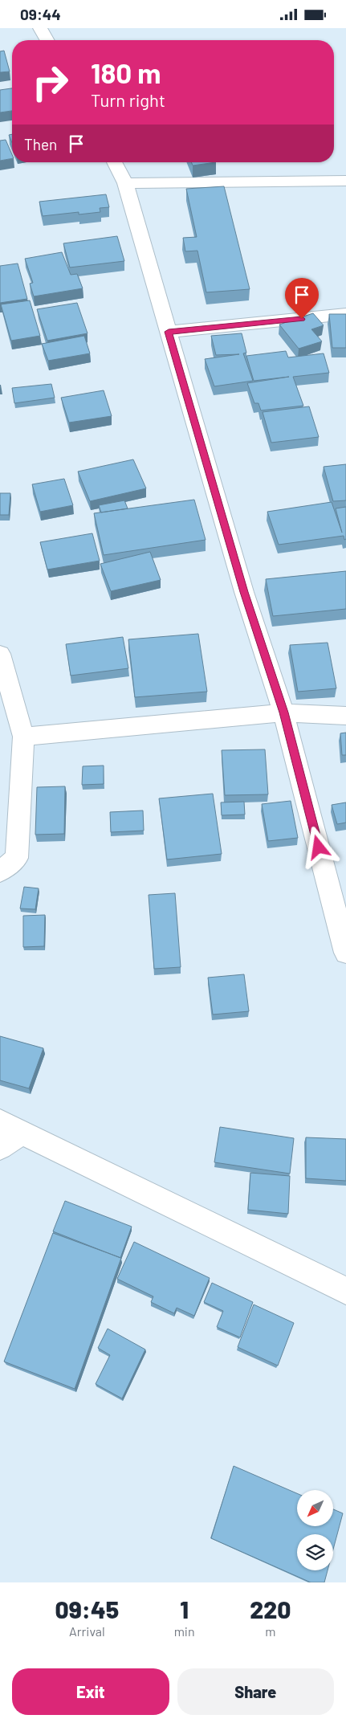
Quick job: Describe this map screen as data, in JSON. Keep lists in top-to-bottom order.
{
  "north": "bottom left",
  "page": {
    "status": "09:44",
    "turn": ["180 m", "Turn right"],
    "then": "Then",
    "eta": [
      "09:45",
      "Arrival",
      "1",
      "min",
      "220",
      "m"
    ],
    "buttons": ["Exit", "Share"]
  }
}
